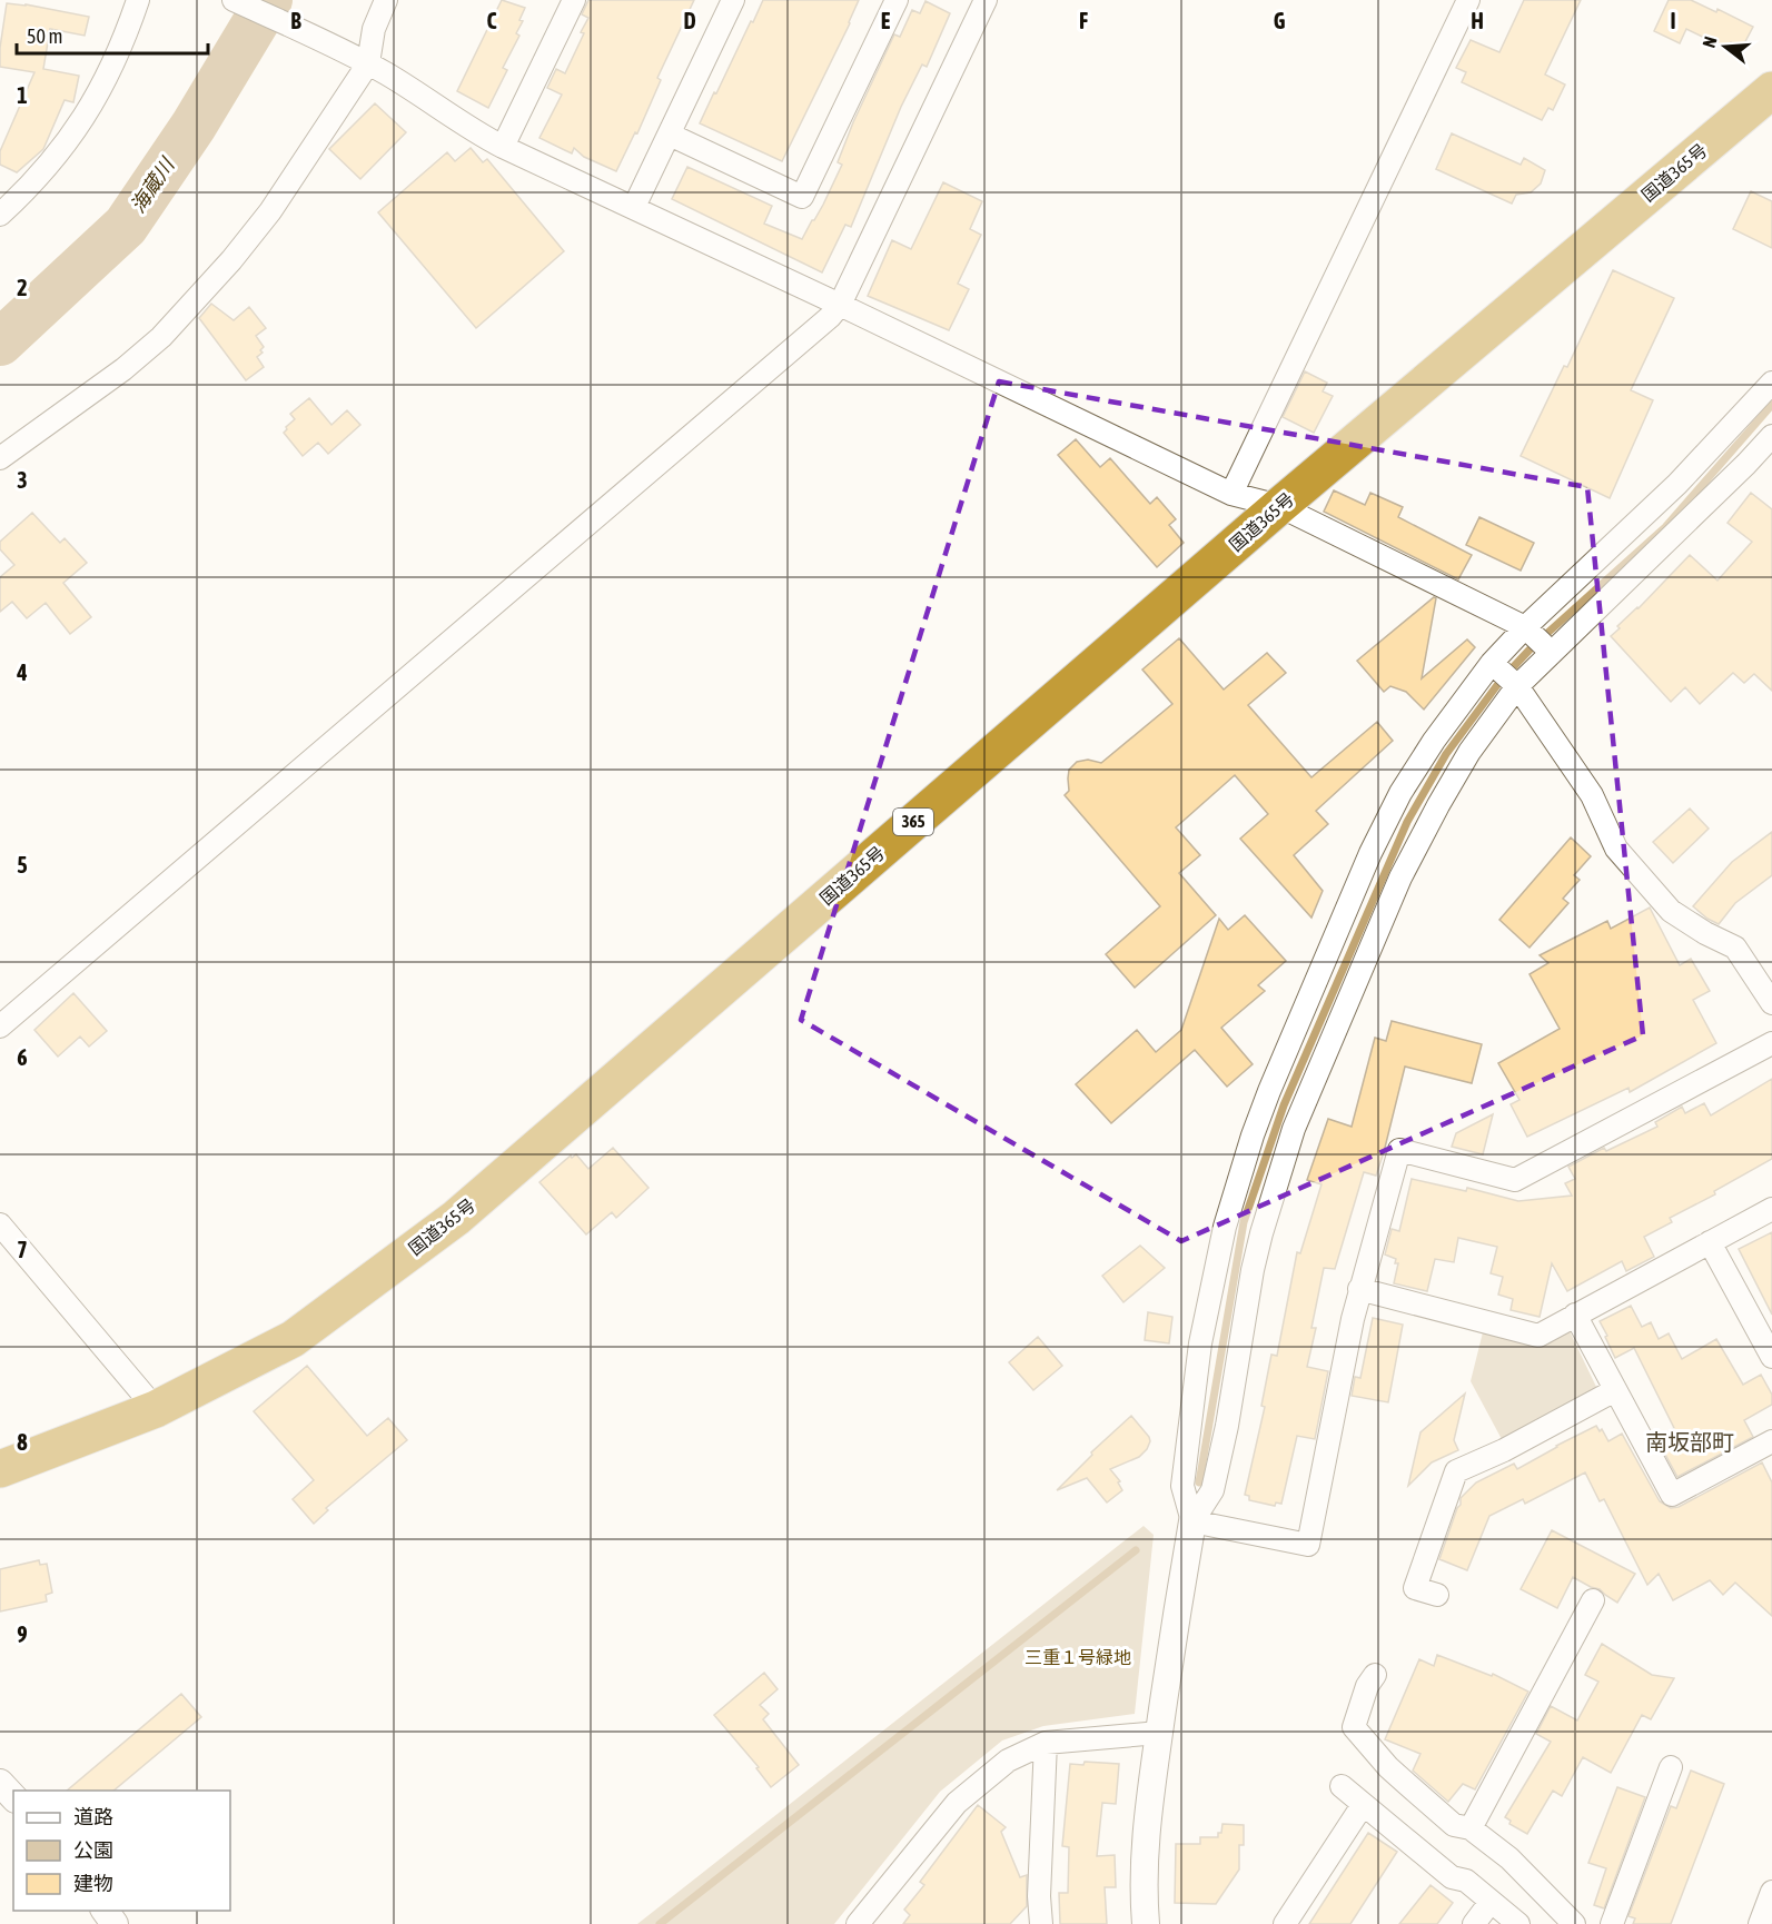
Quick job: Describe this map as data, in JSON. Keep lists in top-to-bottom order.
{
  "streets": {
    "highway": ["国道365号", "365"]
  },
  "districts": ["南坂部町"],
  "water": ["海蔵川"],
  "parks": ["三重１号緑地"],
  "legend": ["道路", "公園", "建物"],
  "scale_bar": "50 m",
  "north": "left",
  "grid": {
    "columns": [
      "B",
      "C",
      "D",
      "E",
      "F",
      "G",
      "H",
      "I"
    ],
    "rows": [
      "1",
      "2",
      "3",
      "4",
      "5",
      "6",
      "7",
      "8",
      "9"
    ]
  }
}
